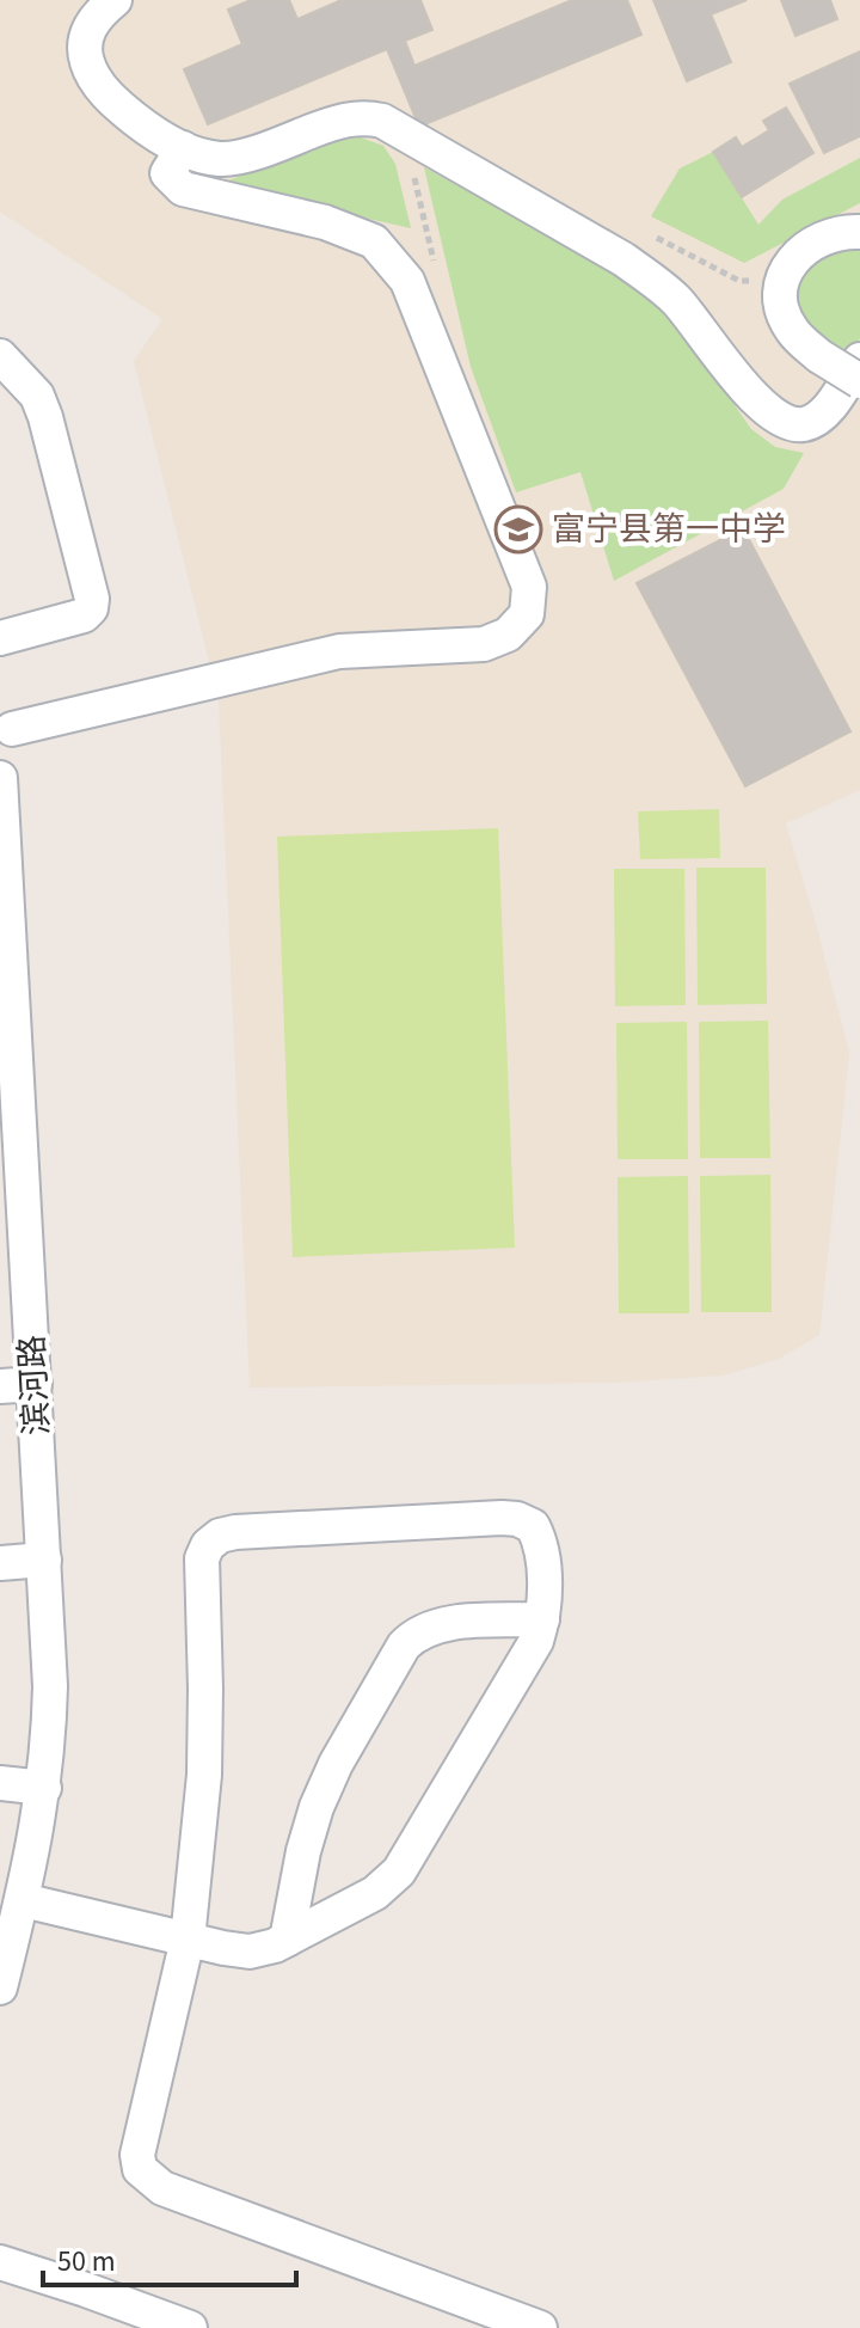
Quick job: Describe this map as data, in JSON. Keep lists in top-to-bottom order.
{
  "streets": {
    "street": ["滨河路"]
  },
  "places": {
    "school or university": ["富宁县第一中学"]
  },
  "scale_bar": "50 m"
}
